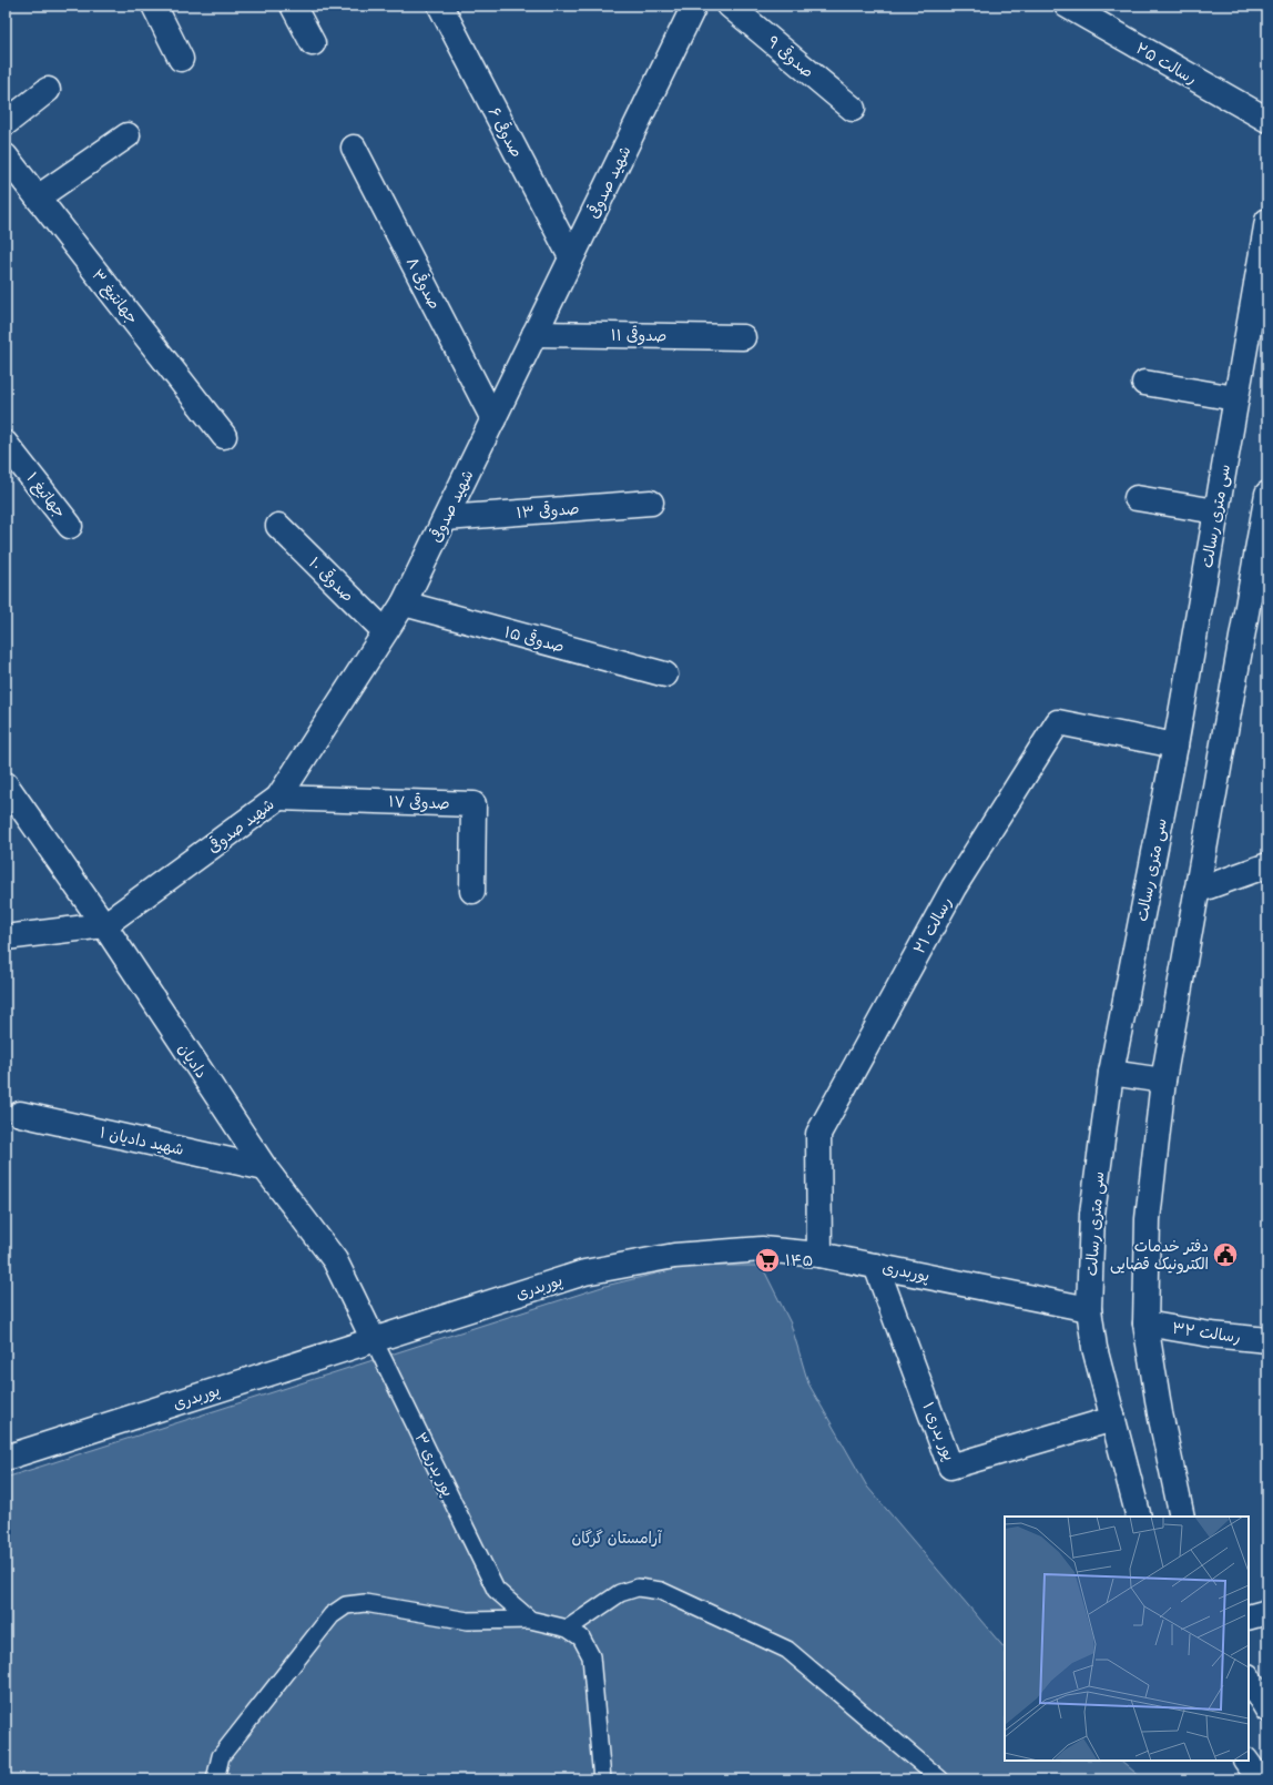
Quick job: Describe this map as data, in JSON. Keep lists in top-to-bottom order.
{
  "streets": {
    "street": [
      "۹ صدوقی",
      "۲۵ رسالت",
      "صدوقی ۶",
      "شهید صدوقی",
      "۸ صدوقی",
      "جهانتیغ ۳",
      "۱۱ صدوقی",
      "جهاتیغ ۱",
      "۱۳ صدوقی",
      "سی متری رسالت",
      "۱۰ صدوقی",
      "۱۵ صدوقی",
      "۱۷ صدوقی",
      "۲۱ رسالت",
      "دادیان",
      "۱ شهید دادیان",
      "پوربدری",
      "۳۲ رسالت",
      "پور بدری ۱"
    ],
    "lane": ["پور بدری ۳"]
  },
  "crossings": [
    ["صدوقی ۶", "شهید صدوقی"],
    ["شهید صدوقی", "۸ صدوقی"],
    ["شهید صدوقی", "۱۱ صدوقی"],
    ["شهید صدوقی", "۱۳ صدوقی"],
    ["شهید صدوقی", "۱۰ صدوقی"],
    ["شهید صدوقی", "۱۵ صدوقی"],
    ["شهید صدوقی", "۱۷ صدوقی"],
    ["شهید صدوقی", "دادیان"],
    ["سی متری رسالت", "۲۱ رسالت"],
    ["سی متری رسالت", "پوربدری"],
    ["سی متری رسالت", "پور بدری ۱"],
    ["۲۱ رسالت", "پوربدری"],
    ["دادیان", "۱ شهید دادیان"],
    ["دادیان", "پوربدری"],
    ["دادیان", "پور بدری ۳"],
    ["پوربدری", "پور بدری ۱"],
    ["پوربدری", "پور بدری ۳"]
  ],
  "parks": ["آرامستان گرگان"],
  "places": {
    "public building": ["دفتر خدمات الکترونیک قضایی"],
    "supermarket": ["۱۴۵"]
  }
}
